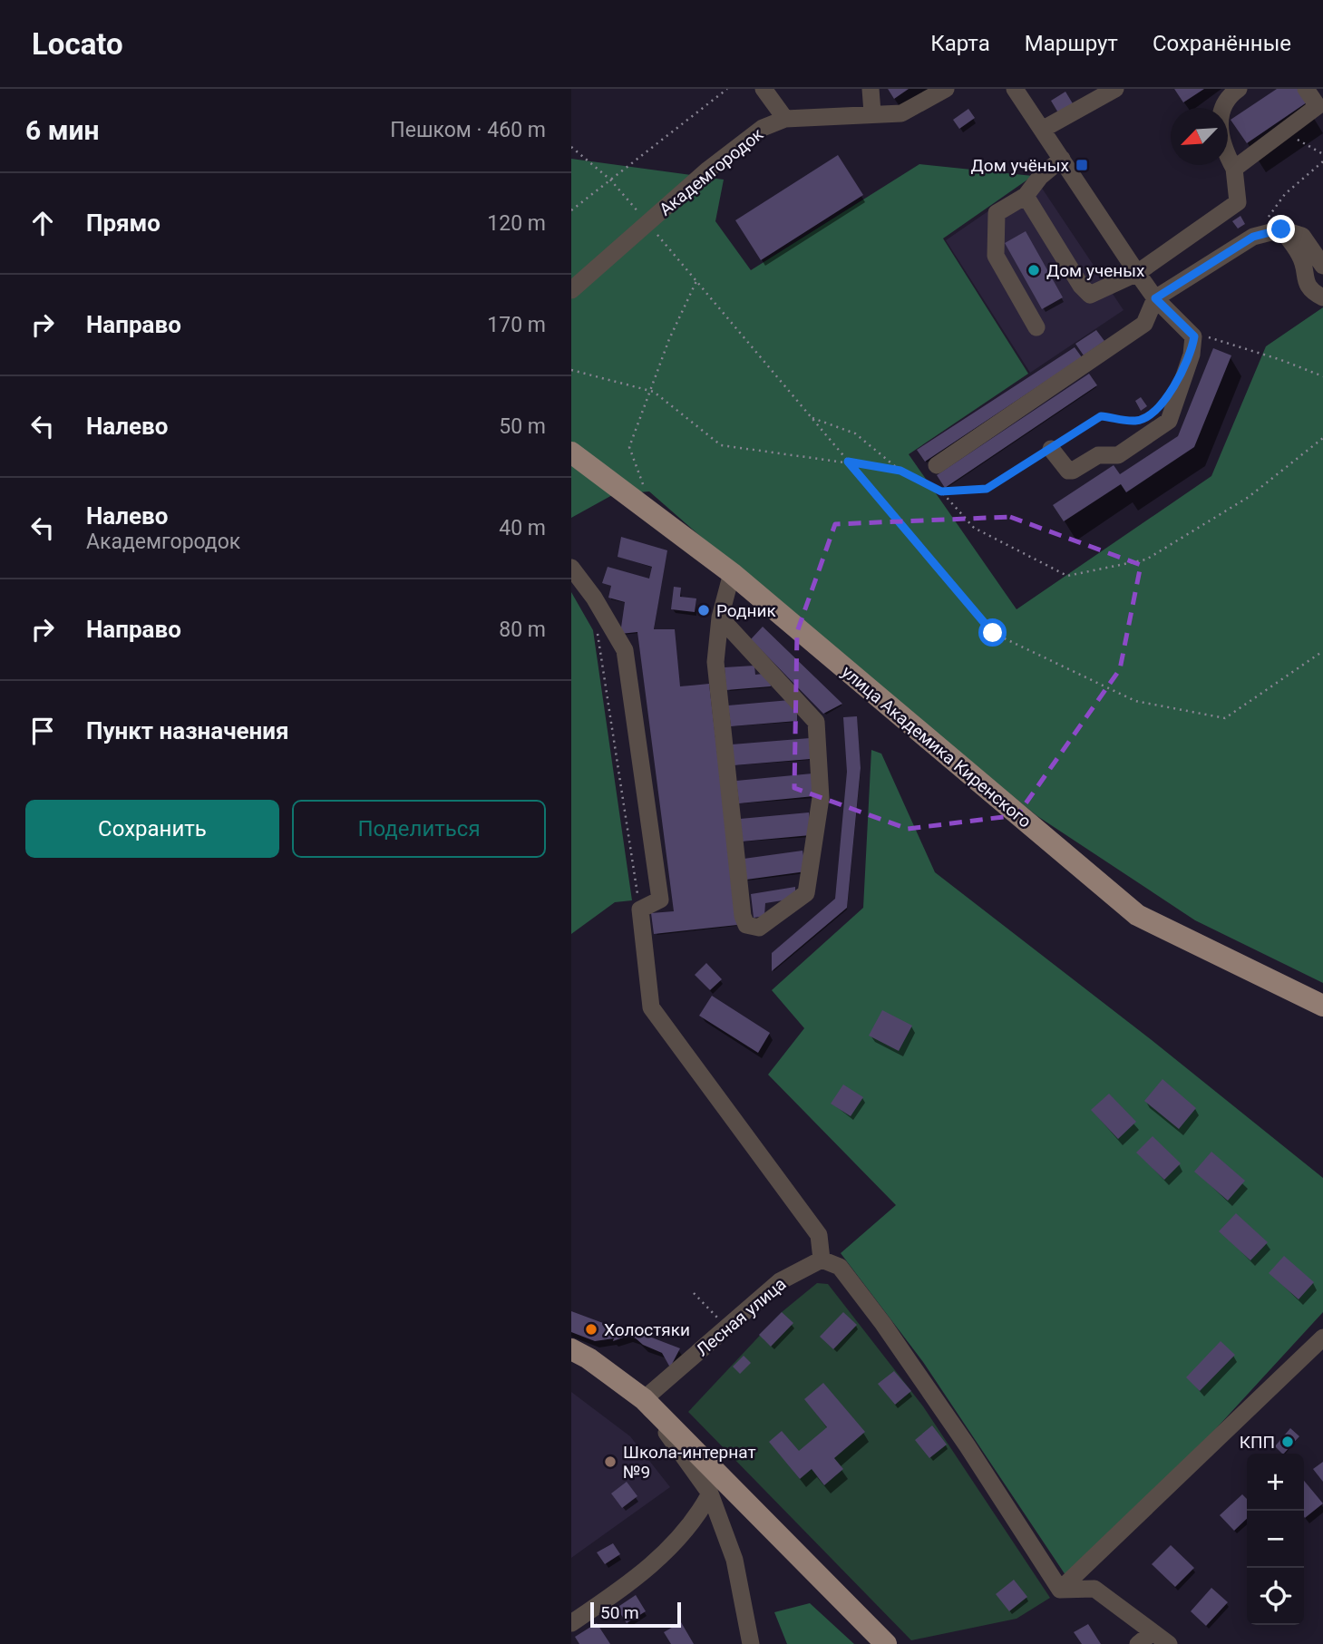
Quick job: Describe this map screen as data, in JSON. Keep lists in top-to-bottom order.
{
  "streets": {
    "main road": ["улица Академика Киренского"],
    "street": ["Академгородок", "Лесная улица"]
  },
  "places": {
    "transit": ["Дом учёных"],
    "other": [
      "Дом ученых",
      "Родник",
      "Холостяки",
      "КПП",
      "Школа-интернат №9"
    ]
  },
  "scale_bar": "50 m",
  "north": "bottom left",
  "page": {
    "header": "Locato",
    "nav": ["Карта", "Маршрут", "Сохранённые"],
    "heading": ["6 мин", "Пешком · 460 m"],
    "list": [
      ["Прямо", "120 m"],
      ["Направо", "170 m"],
      ["Налево", "50 m"],
      ["Налево", "Академгородок", "40 m"],
      ["Направо", "80 m"],
      "Пункт назначения"
    ],
    "buttons": ["Сохранить", "Поделиться"],
    "map_buttons": ["+", "−"],
    "scale": "50 m"
  }
}
